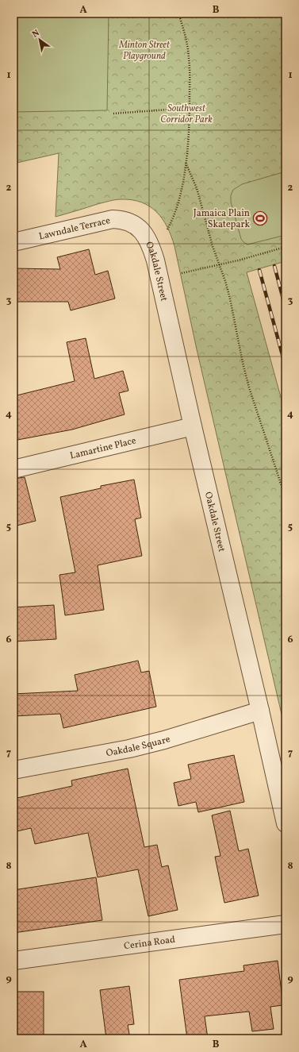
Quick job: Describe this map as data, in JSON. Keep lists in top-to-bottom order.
{
  "streets": {
    "street": [
      "Lawndale Terrace",
      "Oakdale Street",
      "Lamartine Place",
      "Oakdale Square",
      "Cerina Road"
    ]
  },
  "crossings": [
    ["Lawndale Terrace", "Oakdale Street"],
    ["Oakdale Street", "Lamartine Place"],
    ["Oakdale Street", "Oakdale Square"]
  ],
  "parks": ["Minton Street Playground", "Southwest Corridor Park"],
  "places": {
    "sports": ["Jamaica Plain Skatepark"]
  },
  "north": "top left",
  "grid": {
    "columns": ["A", "B"],
    "rows": [
      "1",
      "2",
      "3",
      "4",
      "5",
      "6",
      "7",
      "8",
      "9"
    ]
  }
}
